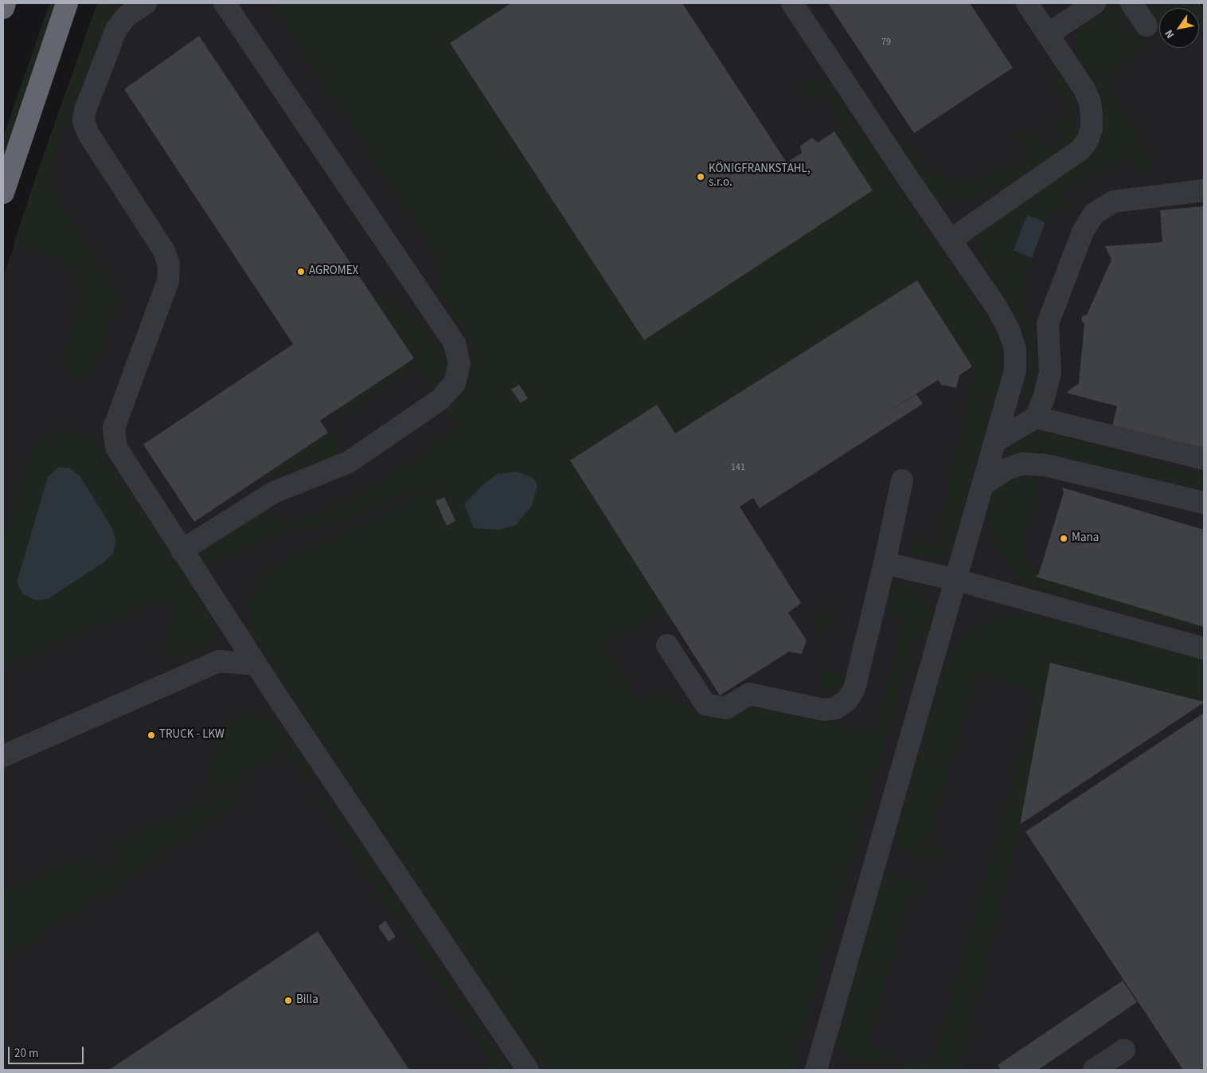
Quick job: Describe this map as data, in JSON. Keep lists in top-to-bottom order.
{
  "places": [
    "KÖNIGFRANKSTAHL, s.r.o.",
    "AGROMEX",
    "Mana",
    "TRUCK - LKW",
    "Billa"
  ],
  "house_numbers": ["79", "141"],
  "scale_bar": "20 m",
  "north": "bottom left"
}
